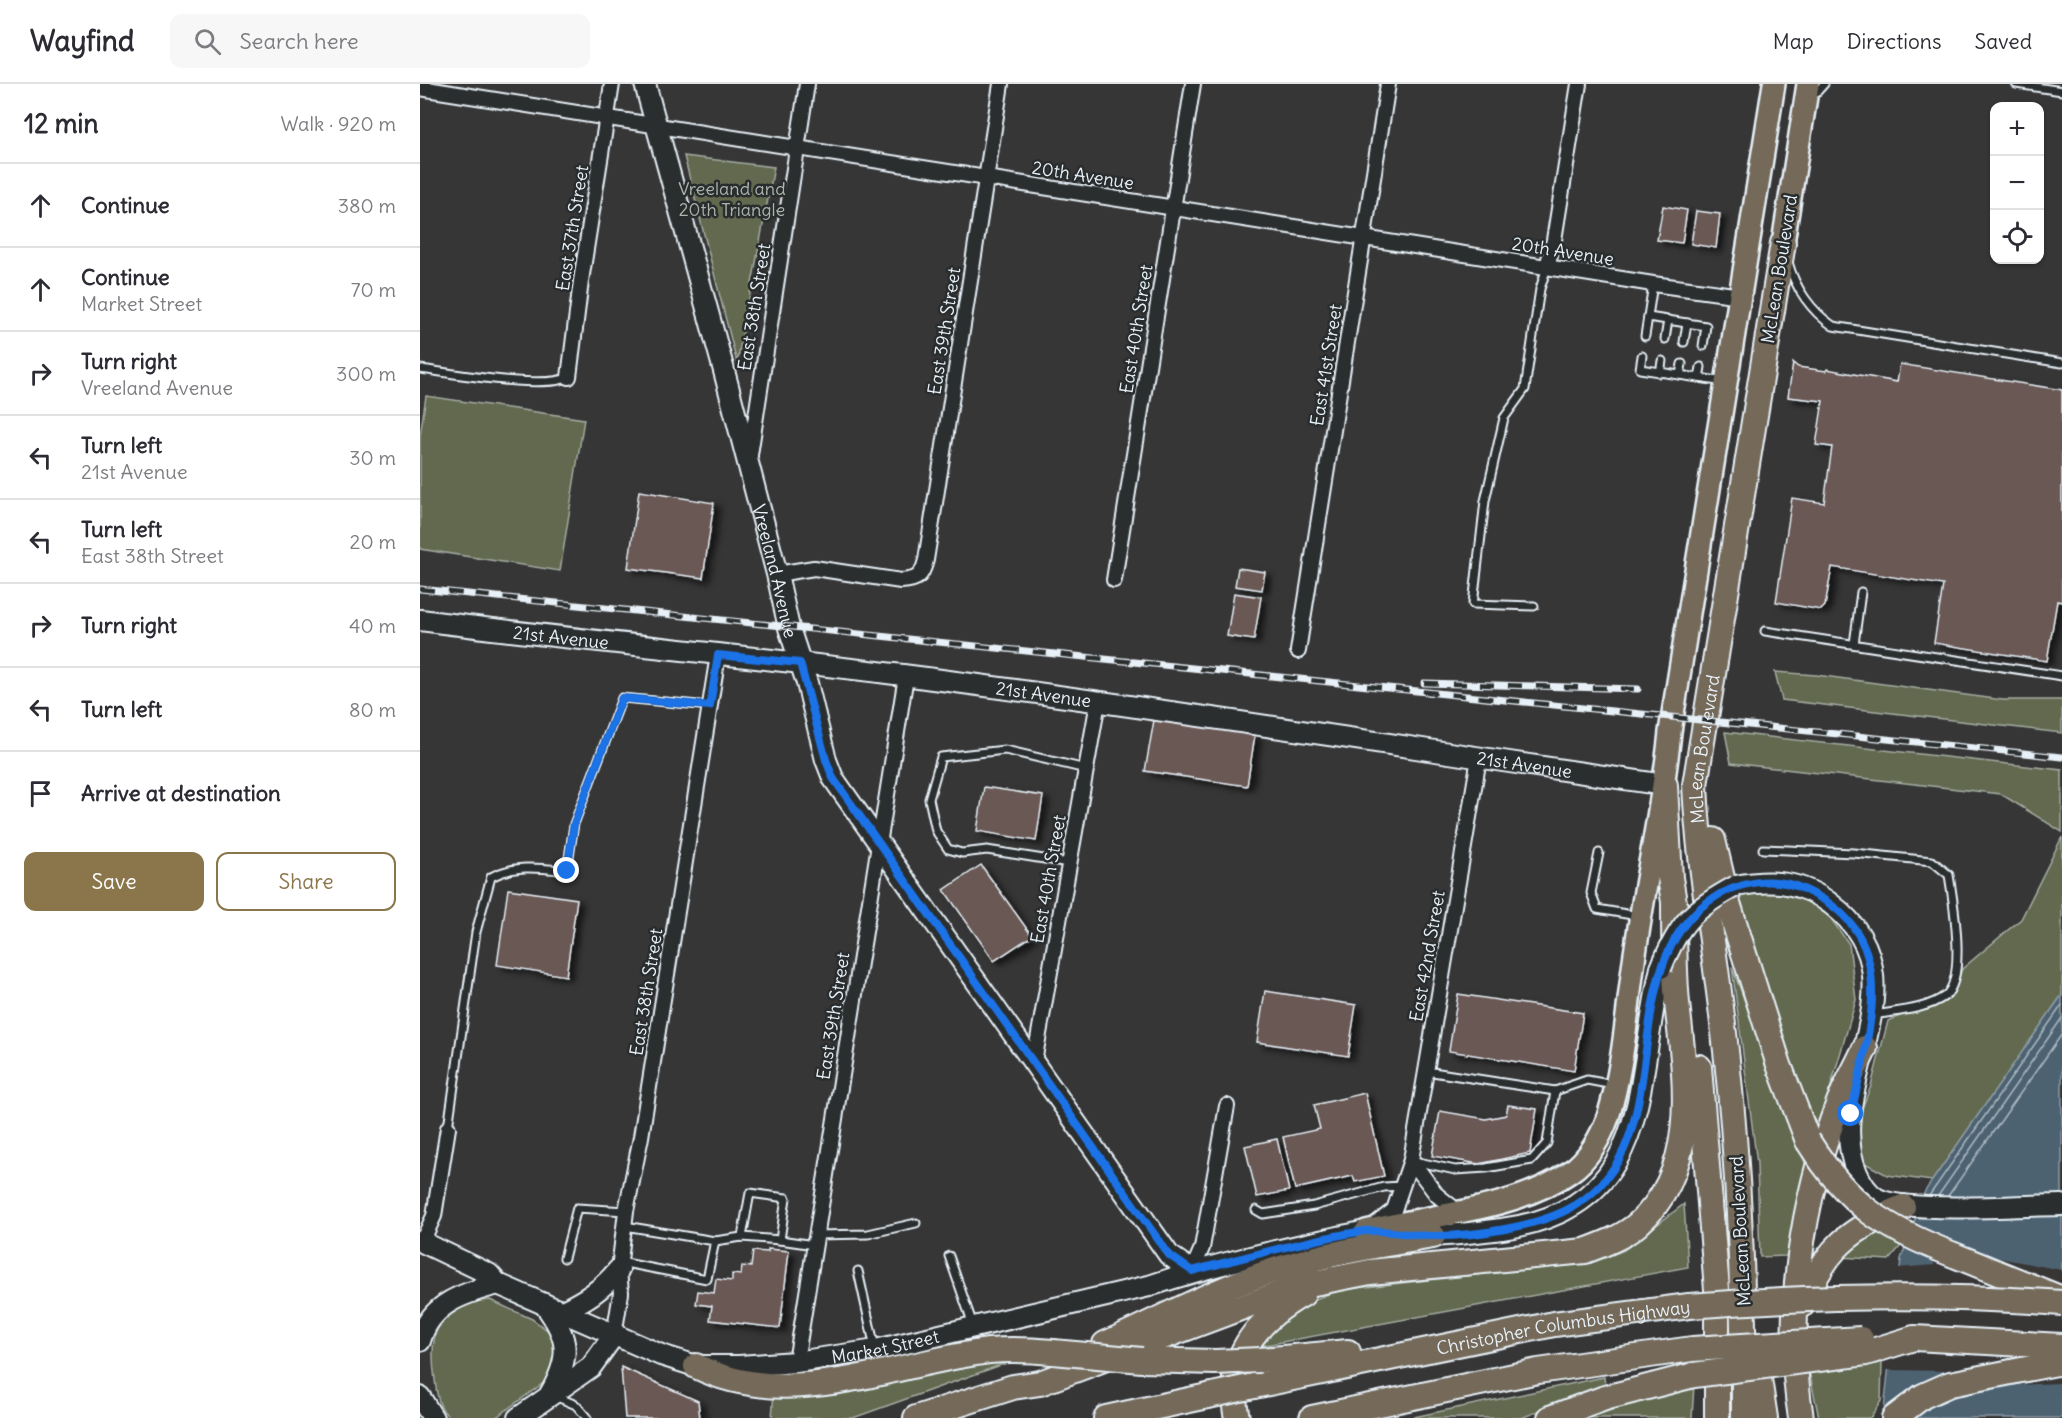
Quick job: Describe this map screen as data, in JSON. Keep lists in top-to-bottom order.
{
  "streets": {
    "highway": ["McLean Boulevard", "Christopher Columbus Highway"],
    "main road": ["Vreeland Avenue", "21st Avenue", "Market Street"],
    "street": [
      "20th Avenue",
      "East 37th Street",
      "East 38th Street",
      "East 40th Street",
      "East 39th Street",
      "East 41st Street",
      "East 42nd Street"
    ]
  },
  "crossings": [
    ["20th Avenue", "East 37th Street"],
    ["20th Avenue", "McLean Boulevard"],
    ["20th Avenue", "East 38th Street"],
    ["20th Avenue", "East 40th Street"],
    ["20th Avenue", "East 39th Street"],
    ["20th Avenue", "East 41st Street"],
    ["20th Avenue", "Vreeland Avenue"],
    ["McLean Boulevard", "21st Avenue"],
    ["East 38th Street", "Vreeland Avenue"],
    ["East 38th Street", "21st Avenue"],
    ["East 38th Street", "Market Street"],
    ["East 40th Street", "Vreeland Avenue"],
    ["East 40th Street", "21st Avenue"],
    ["East 39th Street", "Vreeland Avenue"],
    ["East 39th Street", "21st Avenue"],
    ["East 39th Street", "Market Street"],
    ["Vreeland Avenue", "21st Avenue"],
    ["Vreeland Avenue", "Market Street"],
    ["21st Avenue", "East 42nd Street"],
    ["East 42nd Street", "Market Street"]
  ],
  "parks": ["Vreeland and 20th Triangle"],
  "page": {
    "header": "Wayfind",
    "search": "Search here",
    "nav": ["Map", "Directions", "Saved"],
    "heading": ["12 min", "Walk · 920 m"],
    "map_buttons": ["+", "−"],
    "list": [
      ["Continue", "380 m"],
      ["Continue", "Market Street", "70 m"],
      ["Turn right", "Vreeland Avenue", "300 m"],
      ["Turn left", "21st Avenue", "30 m"],
      ["Turn left", "East 38th Street", "20 m"],
      ["Turn right", "40 m"],
      ["Turn left", "80 m"],
      "Arrive at destination"
    ],
    "buttons": ["Save", "Share"]
  }
}
